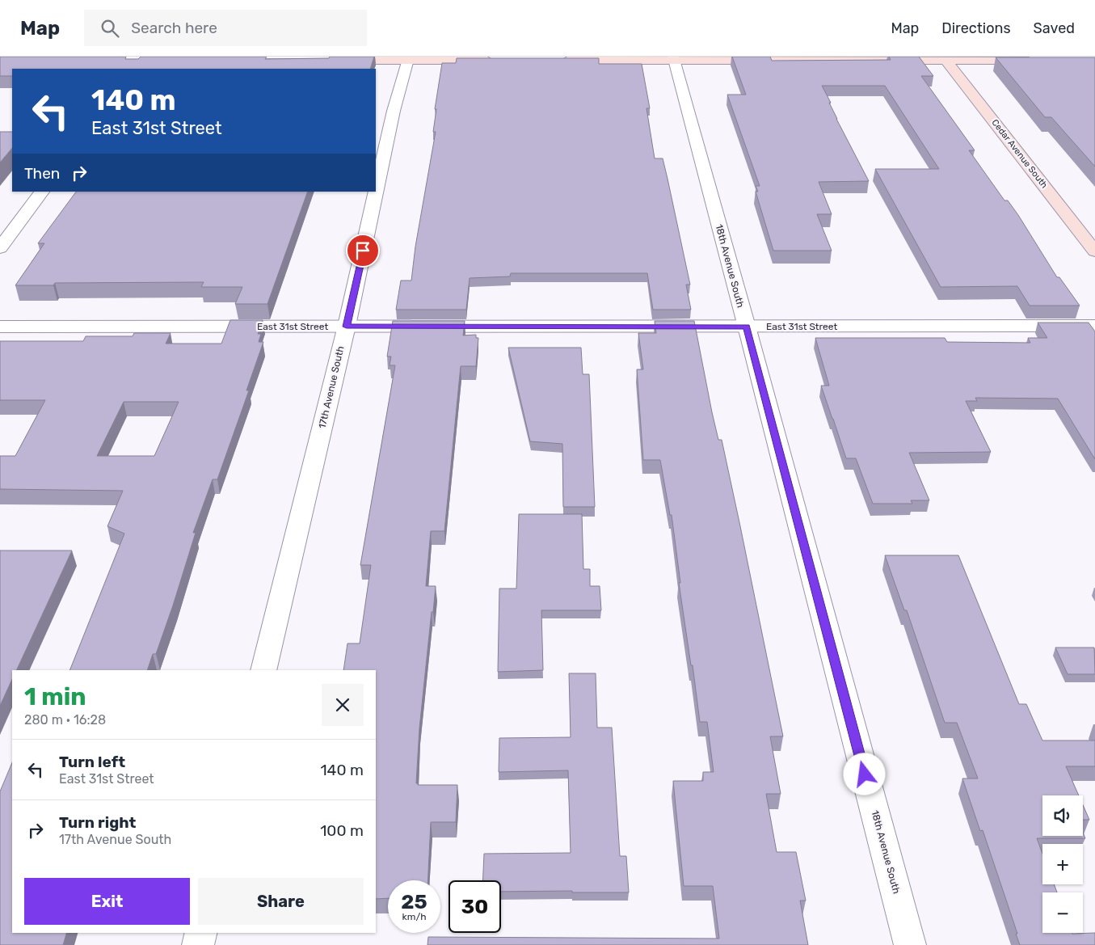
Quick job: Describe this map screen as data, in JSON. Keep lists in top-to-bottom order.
{
  "streets": {
    "main road": ["Cedar Avenue South"],
    "street": ["18th Avenue South", "East 31st Street", "17th Avenue South"]
  },
  "crossings": [
    ["18th Avenue South", "East 31st Street"],
    ["East 31st Street", "17th Avenue South"]
  ],
  "page": {
    "header": "Map",
    "search": "Search here",
    "nav": ["Map", "Directions", "Saved"],
    "turn": ["140 m", "East 31st Street"],
    "then": "Then",
    "heading": ["1 min", "280 m · 16:28"],
    "list": [
      {
        "name": "Turn left",
        "note": "East 31st Street",
        "value": "140 m"
      },
      {
        "name": "Turn right",
        "note": "17th Avenue South",
        "value": "100 m"
      }
    ],
    "map_buttons": ["+", "−"],
    "buttons": ["Exit", "Share"],
    "speed": "25 km/h",
    "limit": "30"
  }
}
